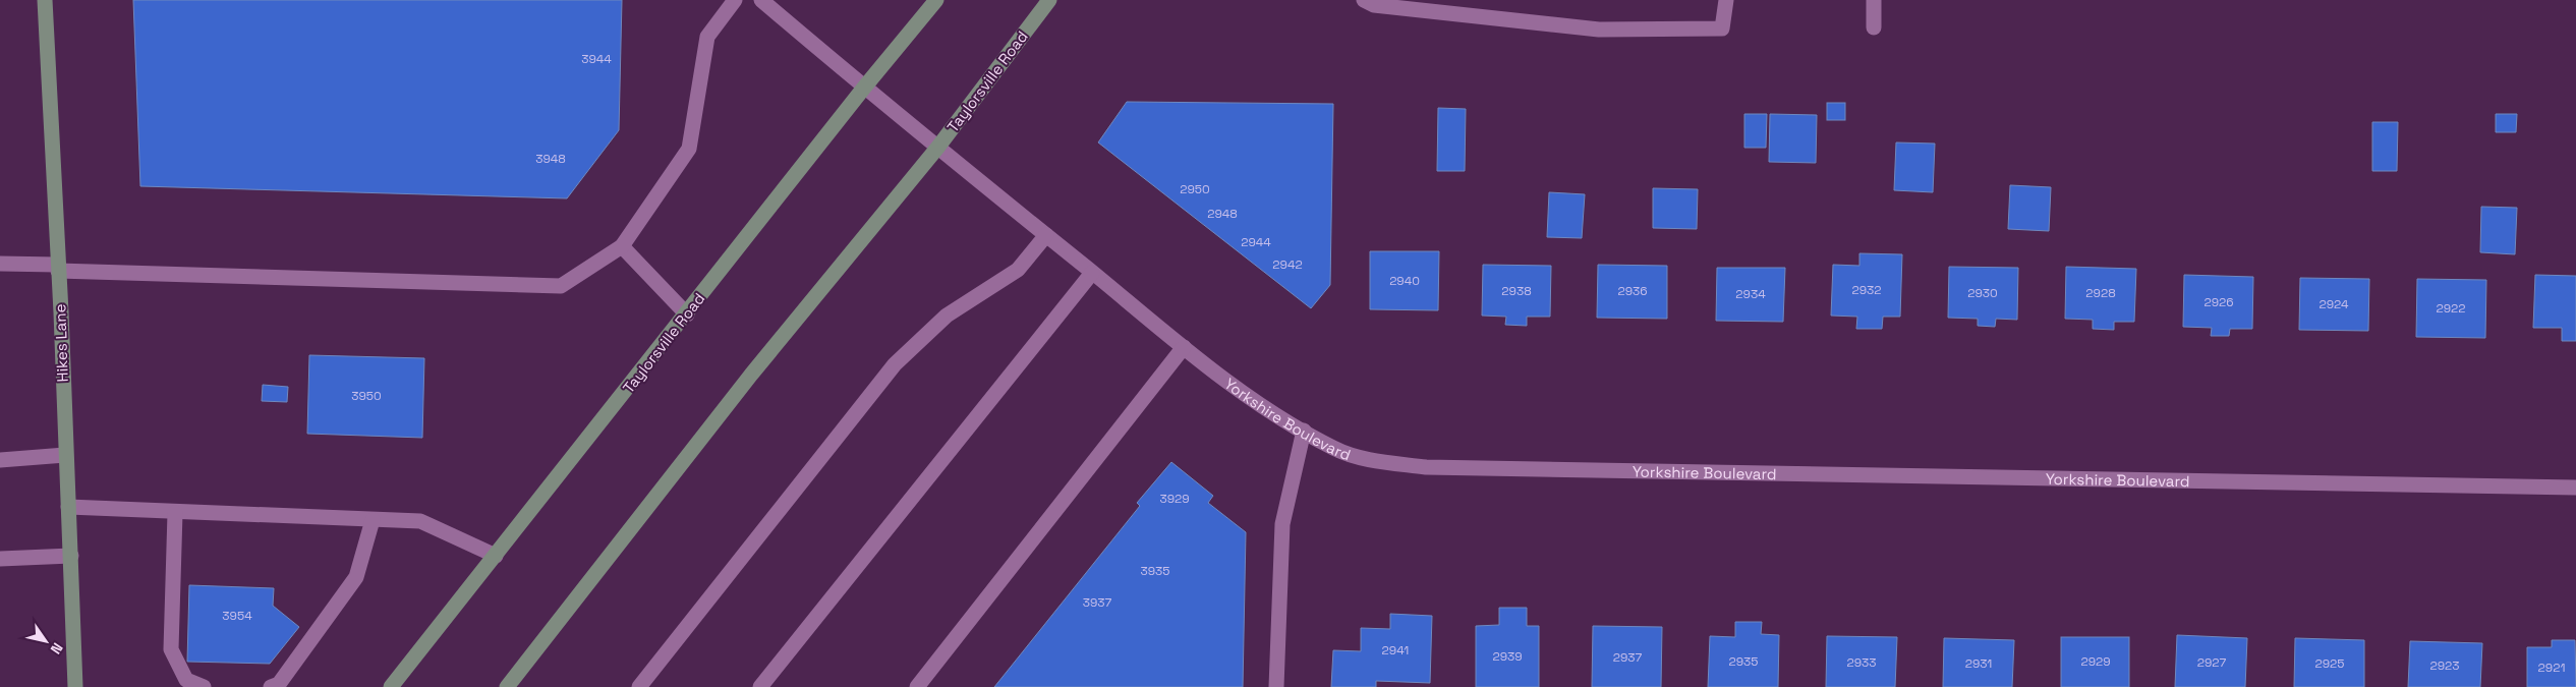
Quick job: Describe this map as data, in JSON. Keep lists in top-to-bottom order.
{
  "streets": {
    "main road": ["Taylorsville Road", "Hikes Lane"],
    "street": ["Yorkshire Boulevard"]
  },
  "crossings": [
    ["Taylorsville Road", "Yorkshire Boulevard"]
  ],
  "house_numbers": [
    "3944",
    "3948",
    "2950",
    "2948",
    "2944",
    "2942",
    "2940",
    "2932",
    "2938",
    "2936",
    "2930",
    "2928",
    "2934",
    "2926",
    "2924",
    "2922",
    "3950",
    "3929",
    "3935",
    "3937",
    "3954",
    "2941",
    "2939",
    "2937",
    "2935",
    "2929",
    "2933",
    "2927",
    "2931",
    "2925",
    "2923",
    "2921"
  ],
  "north": "bottom right"
}
